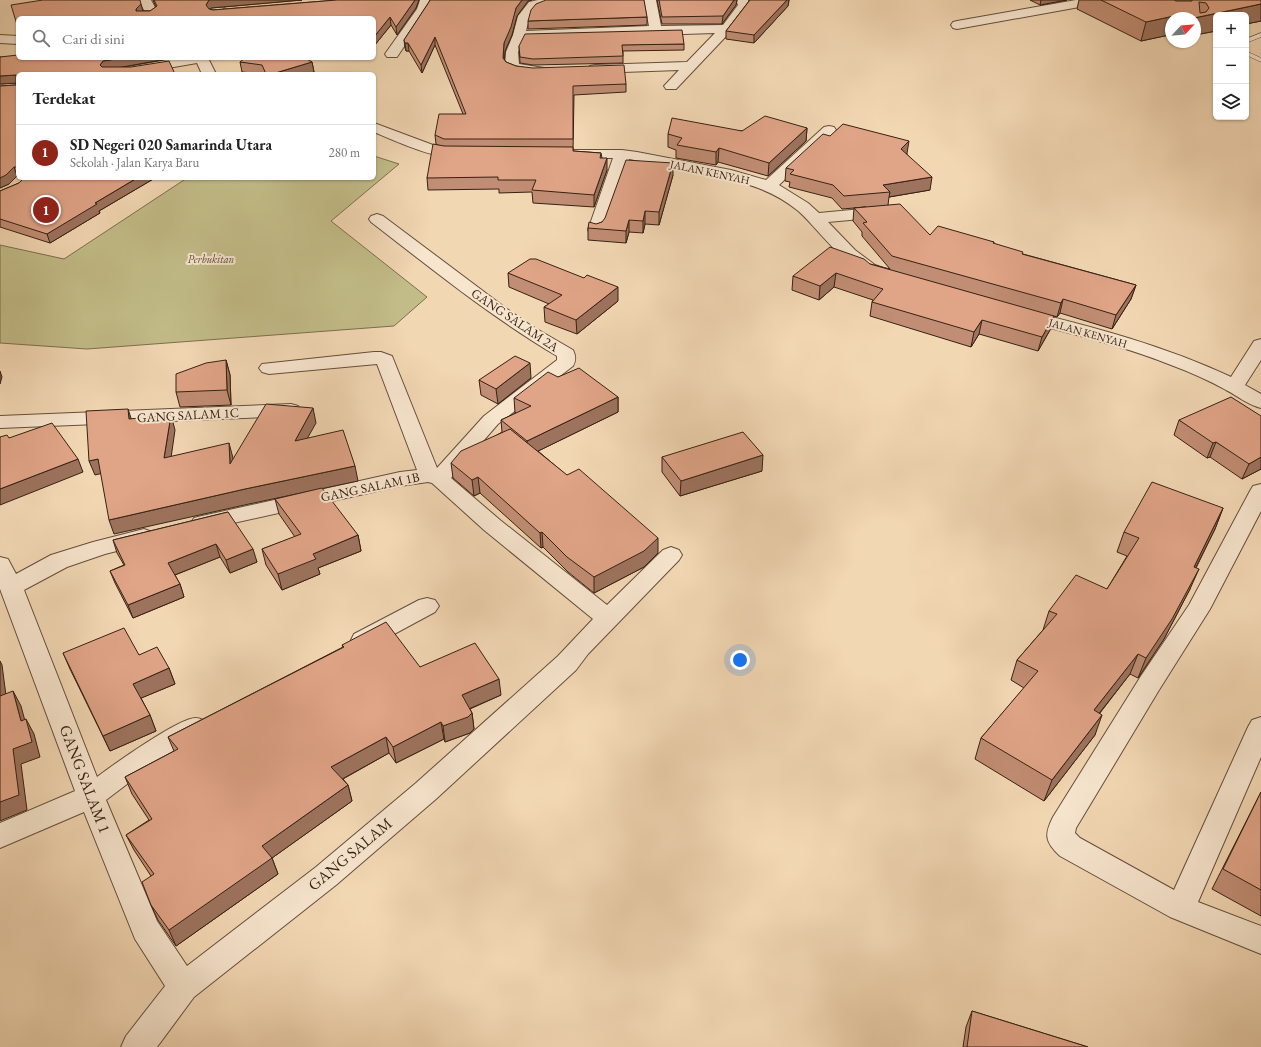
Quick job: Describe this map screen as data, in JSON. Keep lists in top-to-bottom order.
{
  "streets": {
    "street": [
      "JALAN KENYAH",
      "GANG SALAM 2A",
      "GANG SALAM 1C",
      "GANG SALAM 1B",
      "GANG SALAM 1",
      "GANG SALAM"
    ]
  },
  "crossings": [
    ["GANG SALAM 2A", "GANG SALAM 1B"],
    ["GANG SALAM 1B", "GANG SALAM 1"],
    ["GANG SALAM 1B", "GANG SALAM"],
    ["GANG SALAM 1", "GANG SALAM"]
  ],
  "parks": ["Perbukitan"],
  "north": "top right",
  "page": {
    "map_buttons": ["+", "−"],
    "search": "Cari di sini",
    "heading": "Terdekat",
    "list": [
      {
        "mark": "1",
        "name": "SD Negeri 020 Samarinda Utara",
        "note": "Sekolah · Jalan Karya Baru",
        "value": "280 m"
      }
    ],
    "pins": "1"
  }
}
